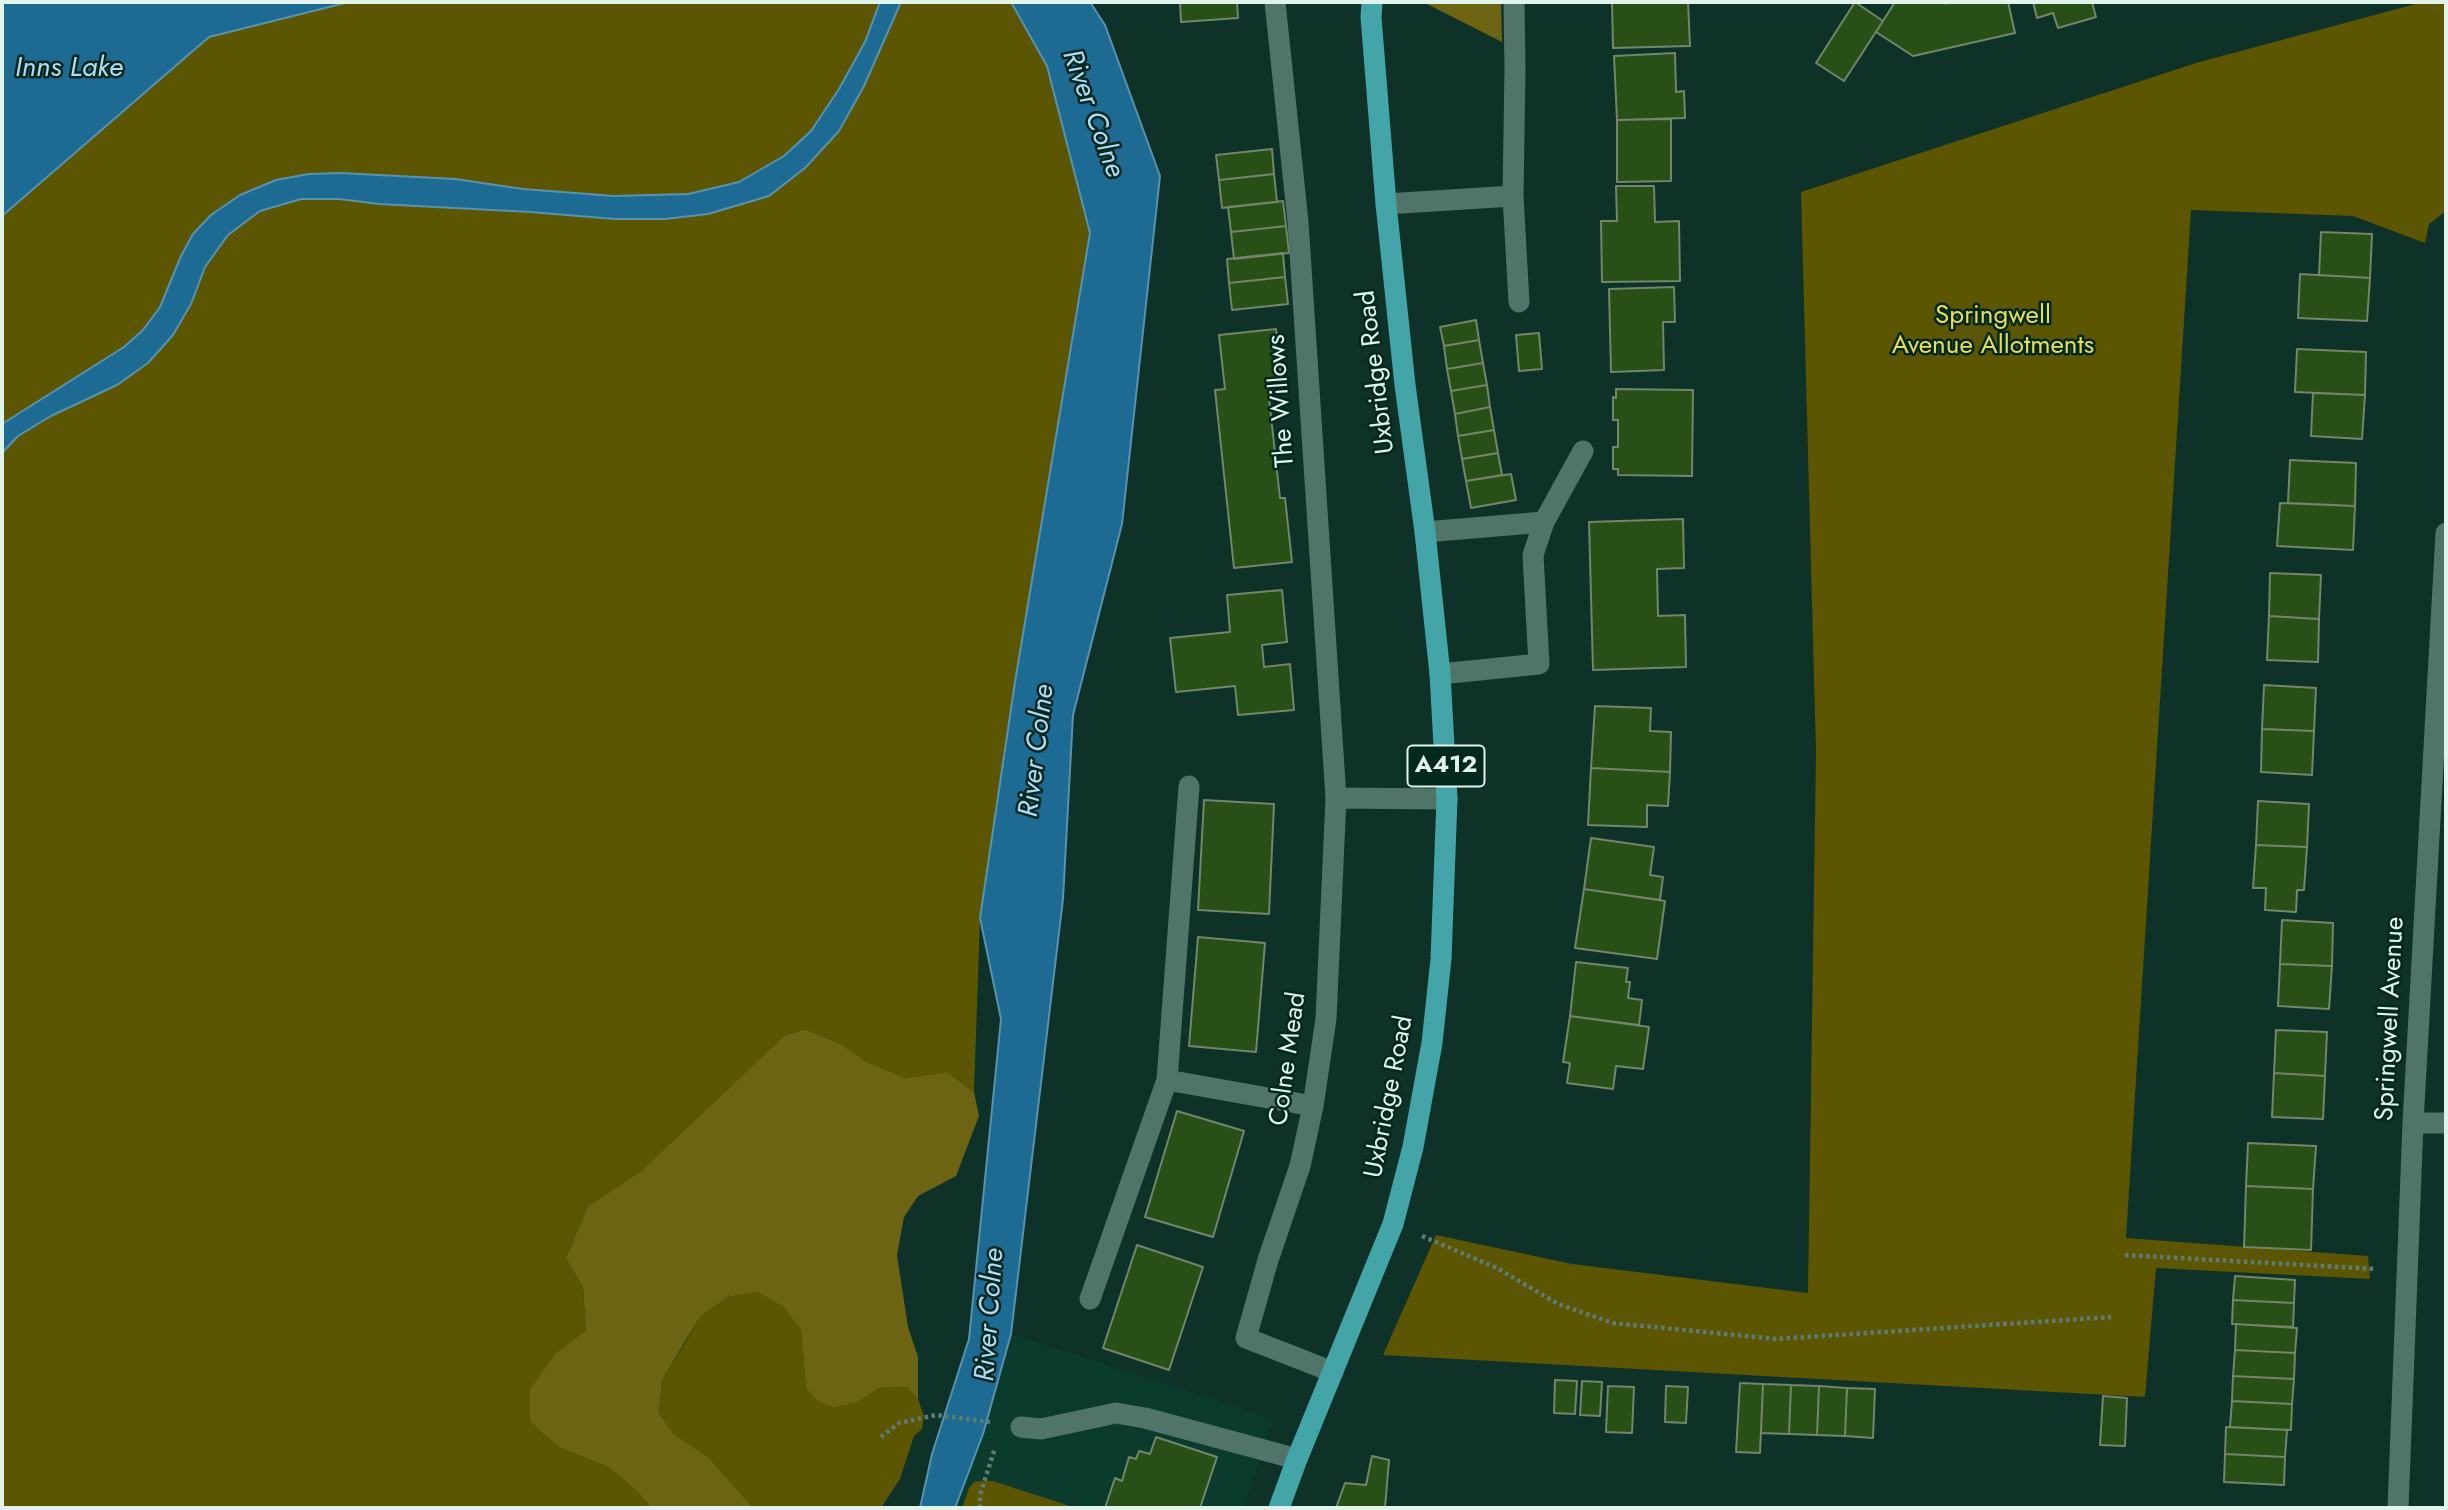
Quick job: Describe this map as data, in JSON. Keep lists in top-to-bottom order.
{
  "streets": {
    "main road": ["Uxbridge Road", "A412"],
    "street": ["The Willows", "Springwell Avenue", "Colne Mead"]
  },
  "crossings": [
    ["Uxbridge Road", "Colne Mead"],
    ["The Willows", "Colne Mead"]
  ],
  "water": ["Inns Lake", "River Colne"],
  "parks": ["Springwell Avenue Allotments"]
}
